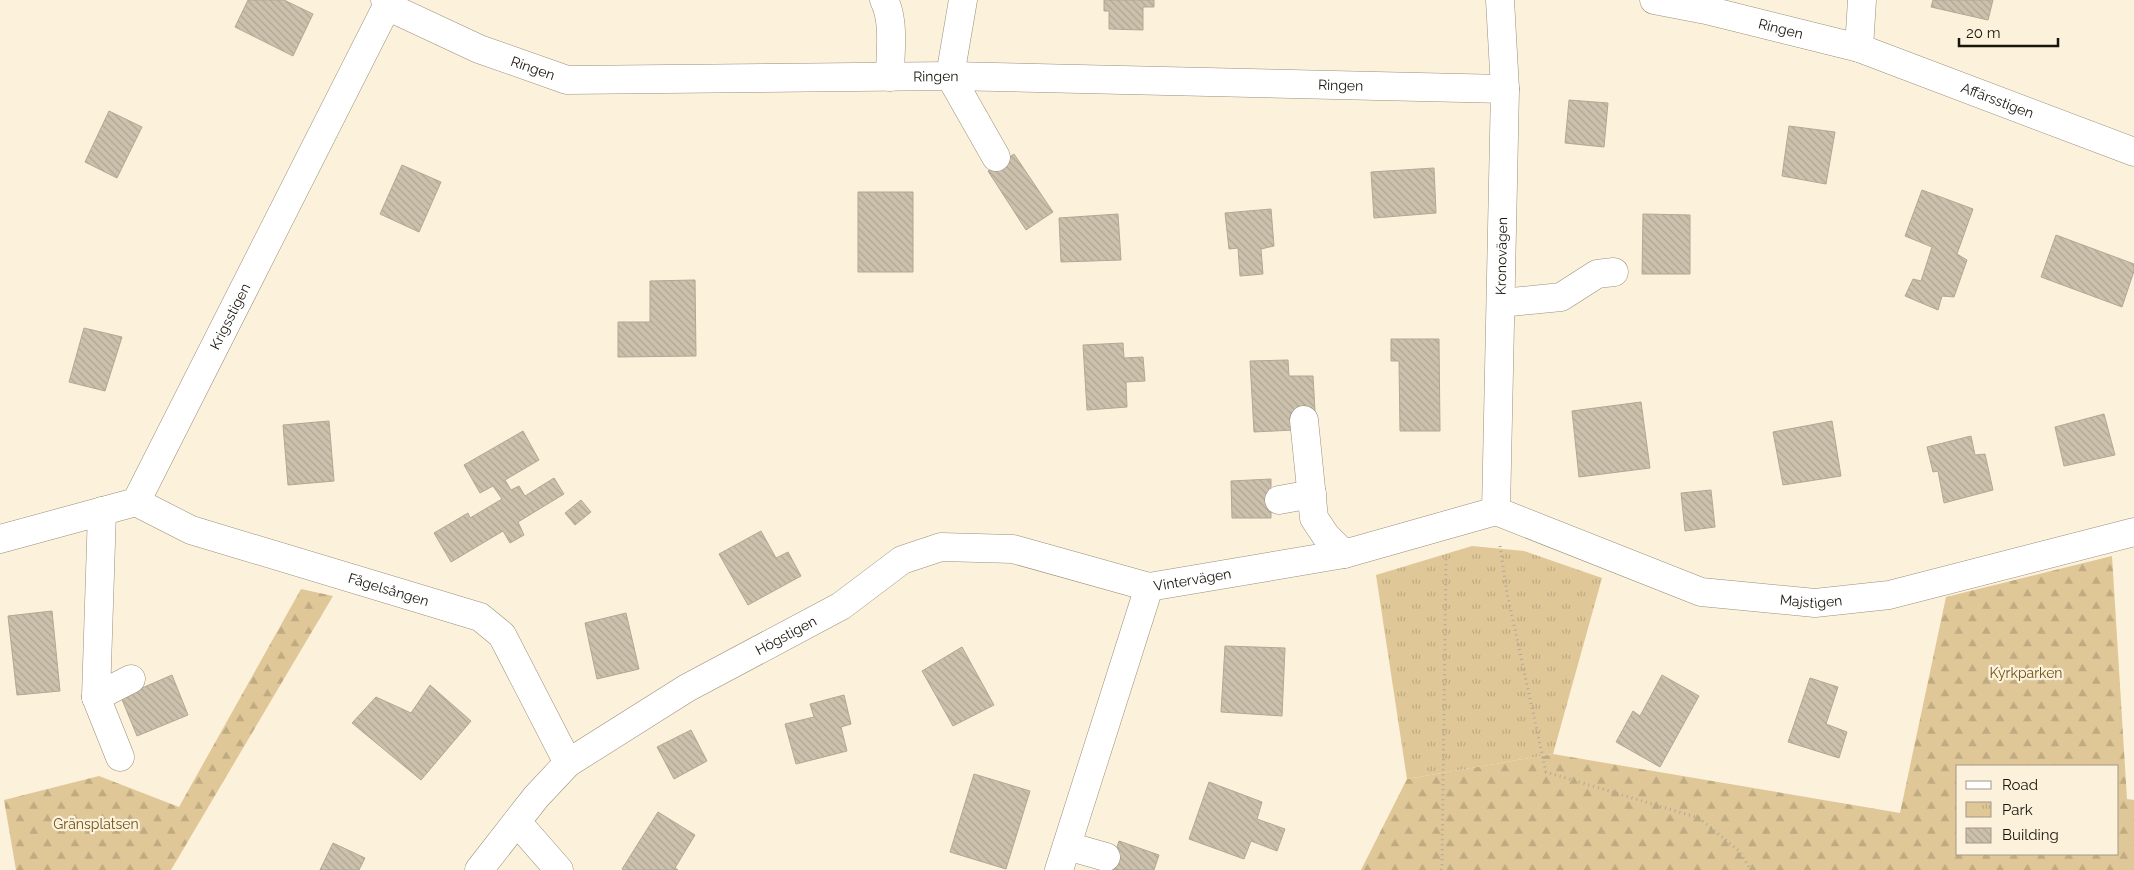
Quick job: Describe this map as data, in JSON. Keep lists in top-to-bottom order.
{
  "streets": {
    "street": [
      "Ringen",
      "Affärsstigen",
      "Kronovägen",
      "Krigsstigen",
      "Vintervägen",
      "Fågelsången",
      "Majstigen",
      "Högstigen"
    ]
  },
  "crossings": [
    ["Ringen", "Affärsstigen"],
    ["Ringen", "Kronovägen"],
    ["Ringen", "Krigsstigen"],
    ["Kronovägen", "Vintervägen"],
    ["Kronovägen", "Majstigen"],
    ["Krigsstigen", "Fågelsången"],
    ["Vintervägen", "Majstigen"],
    ["Vintervägen", "Högstigen"],
    ["Fågelsången", "Högstigen"]
  ],
  "parks": ["Kyrkparken", "Gränsplatsen"],
  "legend": ["Road", "Park", "Building"],
  "scale_bar": "20 m"
}
